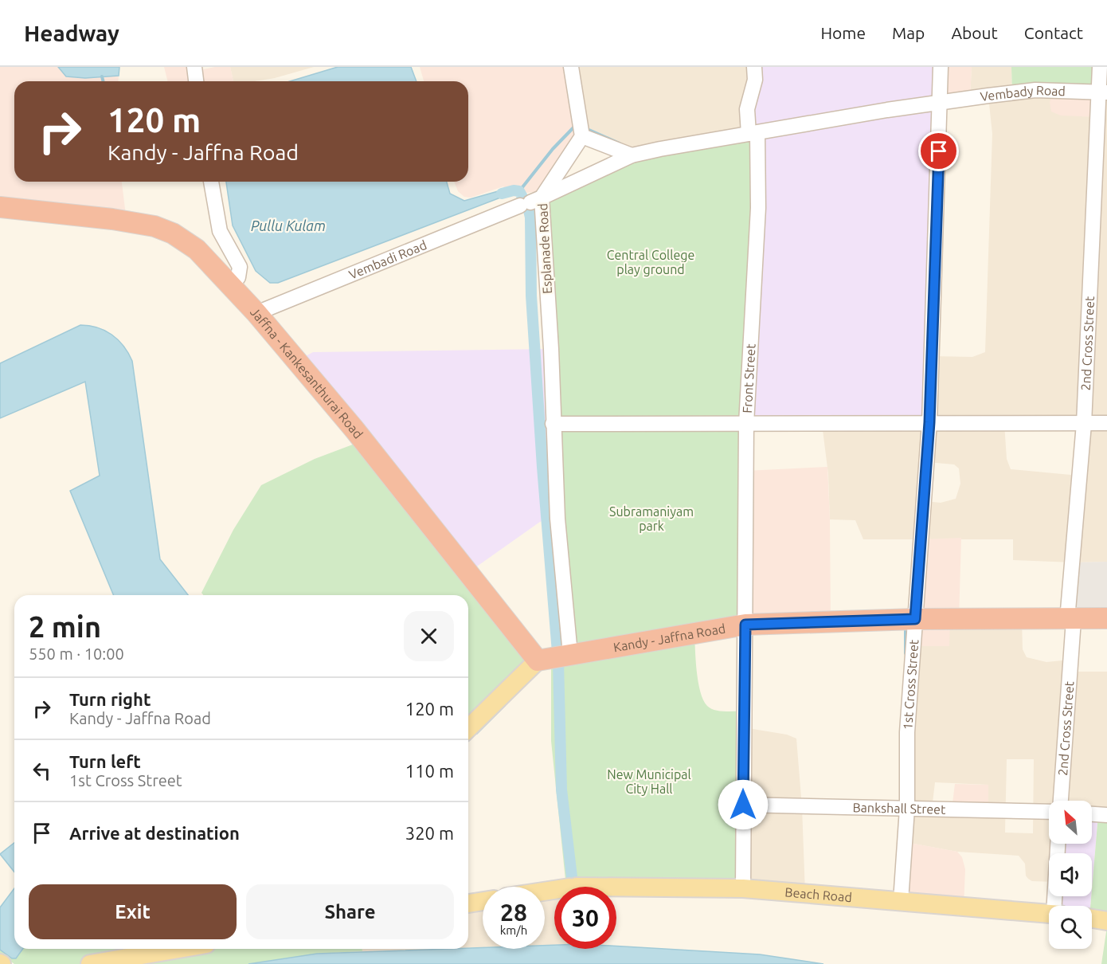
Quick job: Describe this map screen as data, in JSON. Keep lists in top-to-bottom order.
{
  "streets": {
    "highway": ["Jaffna - Kankesanthurai Road", "Kandy - Jaffna Road"],
    "main road": ["Beach Road"],
    "street": [
      "Vembady Road",
      "Esplanade Road",
      "Vembadi Road",
      "2nd Cross Street",
      "Front Street",
      "1st Cross Street",
      "Bankshall Street"
    ]
  },
  "crossings": [
    ["Vembady Road", "Esplanade Road"],
    ["Vembady Road", "2nd Cross Street"],
    ["Vembady Road", "1st Cross Street"],
    ["Esplanade Road", "Vembadi Road"],
    ["Esplanade Road", "Front Street"],
    ["Esplanade Road", "Kandy - Jaffna Road"],
    ["Esplanade Road", "1st Cross Street"],
    ["Vembadi Road", "Jaffna - Kankesanthurai Road"],
    ["2nd Cross Street", "Kandy - Jaffna Road"],
    ["Jaffna - Kankesanthurai Road", "Kandy - Jaffna Road"],
    ["Front Street", "Kandy - Jaffna Road"],
    ["Kandy - Jaffna Road", "1st Cross Street"],
    ["1st Cross Street", "Bankshall Street"],
    ["1st Cross Street", "Beach Road"]
  ],
  "water": ["Pullu Kulam"],
  "parks": ["Central College play ground", "Subramaniyam park", "New Municipal City Hall"],
  "north": "top left",
  "page": {
    "header": "Headway",
    "nav": [
      "Home",
      "Map",
      "About",
      "Contact"
    ],
    "turn": ["120 m", "Kandy - Jaffna Road"],
    "heading": ["2 min", "550 m · 10:00"],
    "list": [
      {
        "name": "Turn right",
        "note": "Kandy - Jaffna Road",
        "value": "120 m"
      },
      {
        "name": "Turn left",
        "note": "1st Cross Street",
        "value": "110 m"
      },
      {
        "name": "Arrive at destination",
        "value": "320 m"
      }
    ],
    "buttons": ["Exit", "Share"],
    "speed": "28 km/h",
    "limit": "30"
  }
}
